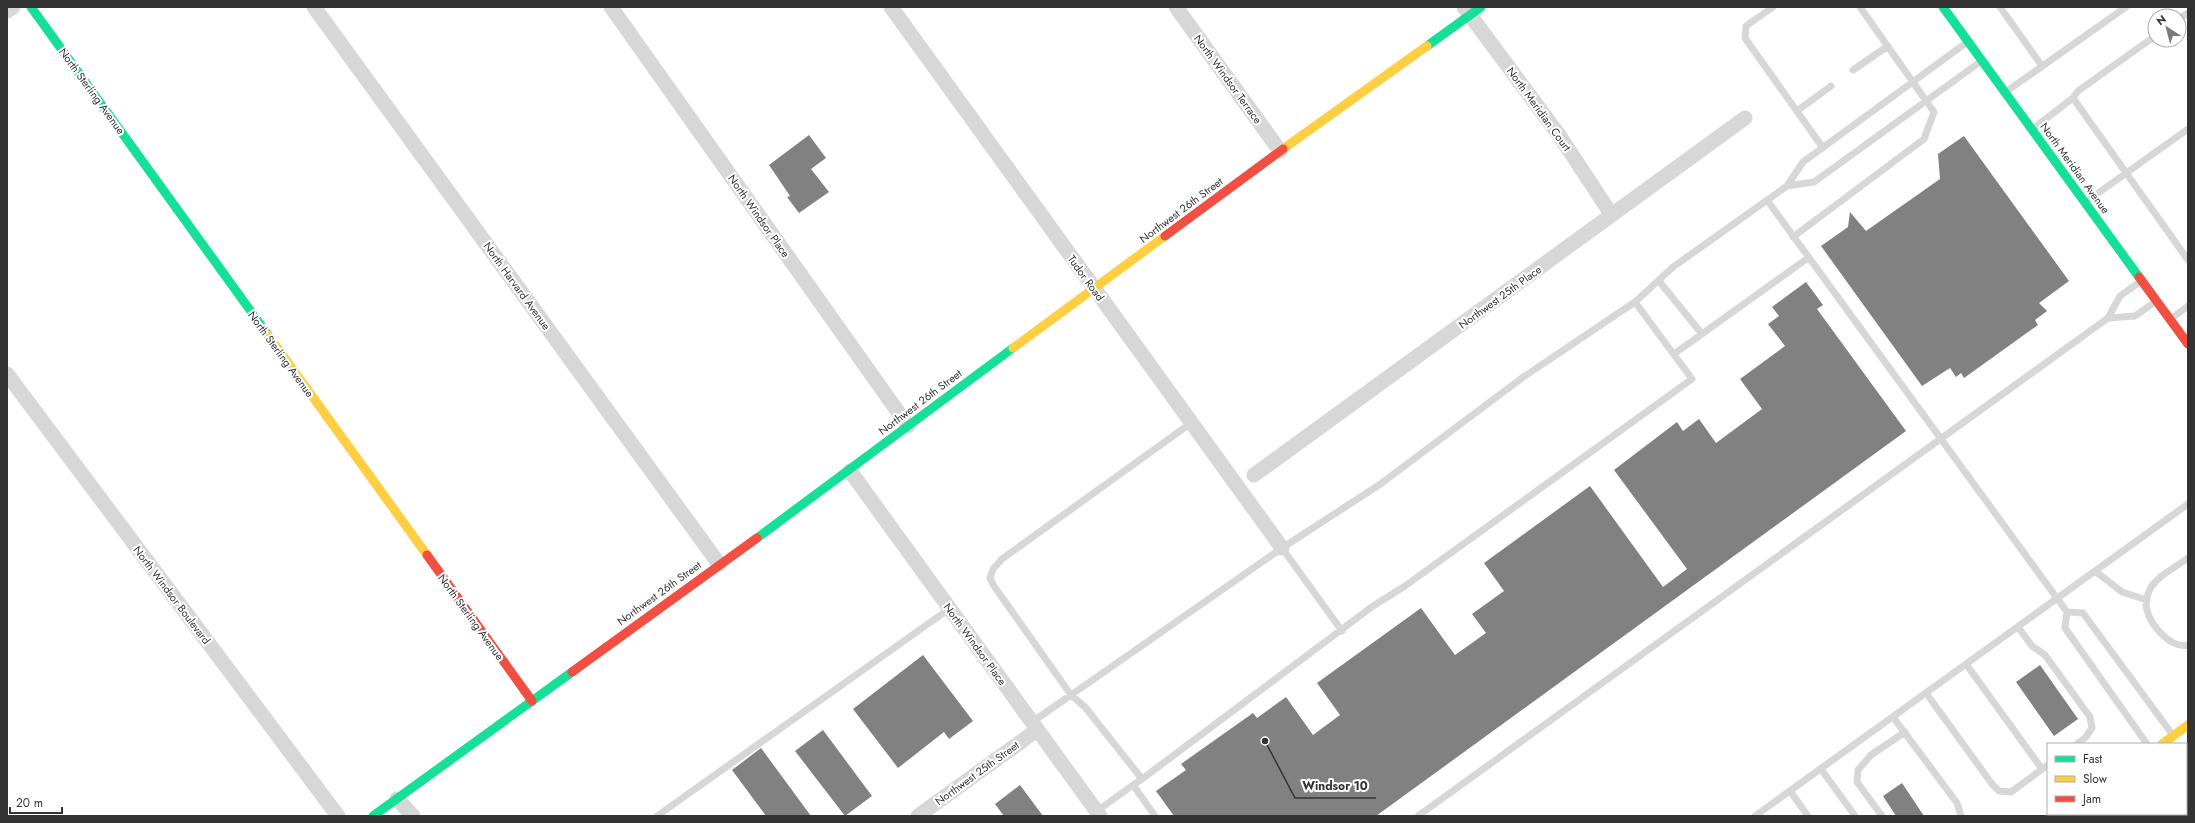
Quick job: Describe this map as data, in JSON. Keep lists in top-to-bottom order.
{
  "streets": {
    "street": [
      "North Windsor Terrace",
      "North Sterling Avenue",
      "North Meridian Court",
      "North Meridian Avenue",
      "Northwest 26th Street",
      "North Windsor Place",
      "Tudor Road",
      "North Harvard Avenue",
      "Northwest 25th Place",
      "North Windsor Boulevard",
      "Northwest 25th Street"
    ]
  },
  "crossings": [
    ["North Windsor Terrace", "Northwest 26th Street"],
    ["North Sterling Avenue", "Northwest 26th Street"],
    ["North Meridian Court", "Northwest 26th Street"],
    ["North Meridian Court", "Northwest 25th Place"],
    ["Northwest 26th Street", "North Windsor Place"],
    ["Northwest 26th Street", "Tudor Road"],
    ["Northwest 26th Street", "North Harvard Avenue"],
    ["North Windsor Place", "Northwest 25th Street"]
  ],
  "places": ["Windsor 10"],
  "legend": ["Fast", "Slow", "Jam"],
  "scale_bar": "20 m",
  "north": "top left"
}
